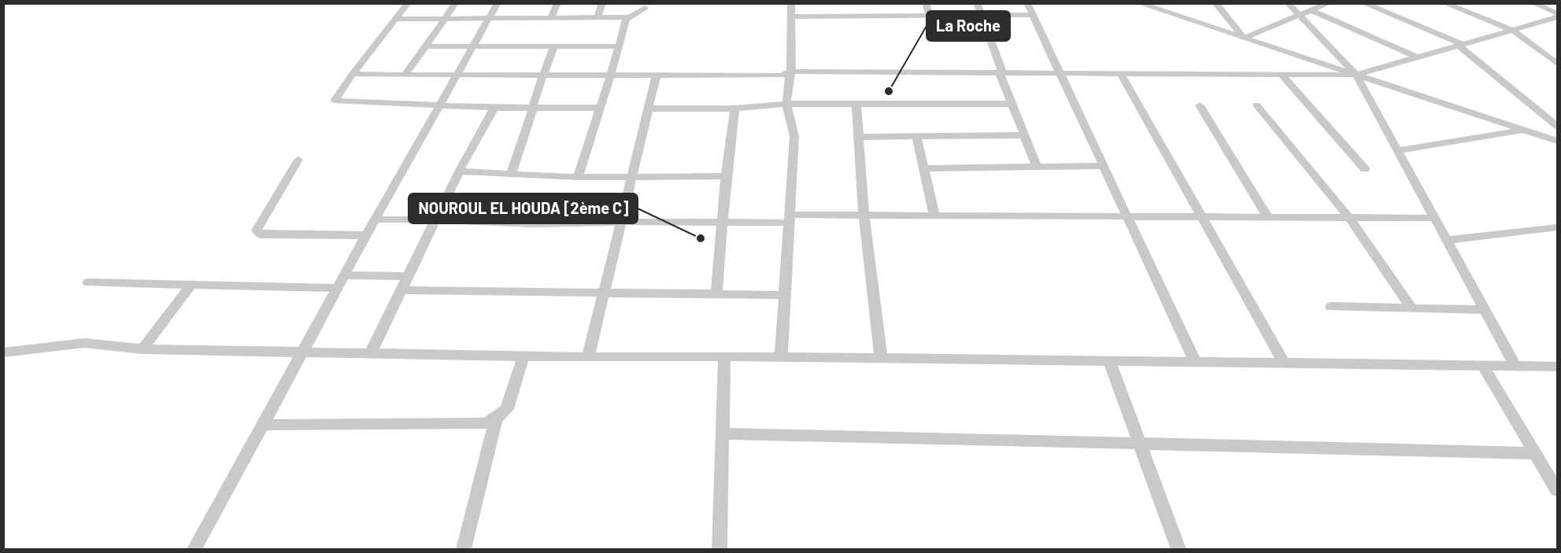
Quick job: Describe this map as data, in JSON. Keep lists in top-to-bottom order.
{
  "places": ["La Roche", "NOUROUL EL HOUDA [2ème C]"]
}
